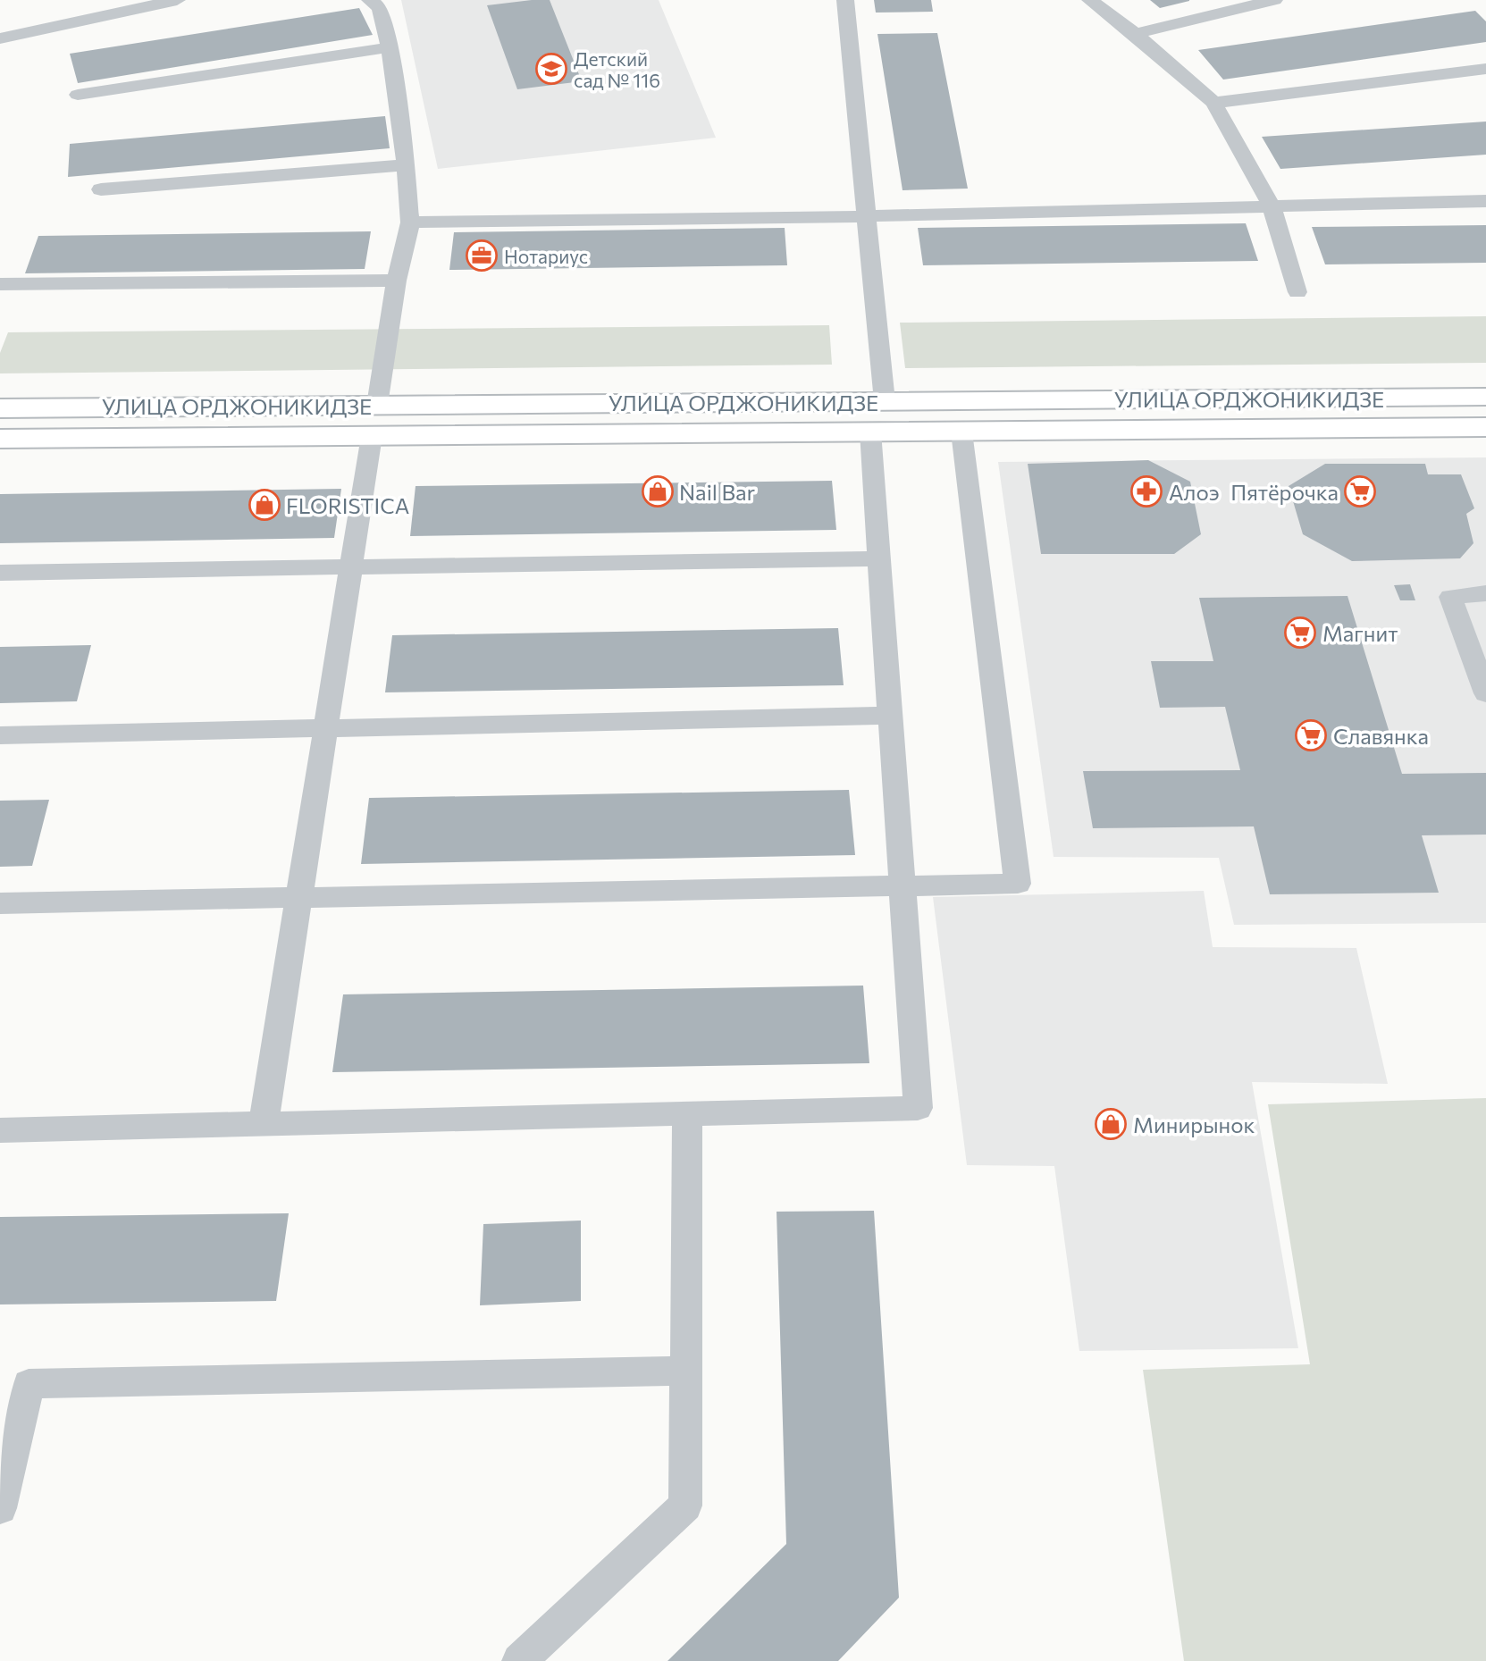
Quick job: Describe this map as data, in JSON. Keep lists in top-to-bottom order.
{
  "streets": {
    "main road": ["УЛИЦА ОРДЖОНИКИДЗЕ"]
  },
  "places": {
    "school or university": ["Детский сад № 116"],
    "office": ["Нотариус"],
    "shop": ["Nail Bar", "FLORISTICA", "Минирынок"],
    "pharmacy": ["Алоэ"],
    "supermarket": ["Пятёрочка", "Магнит", "Славянка"]
  }
}
